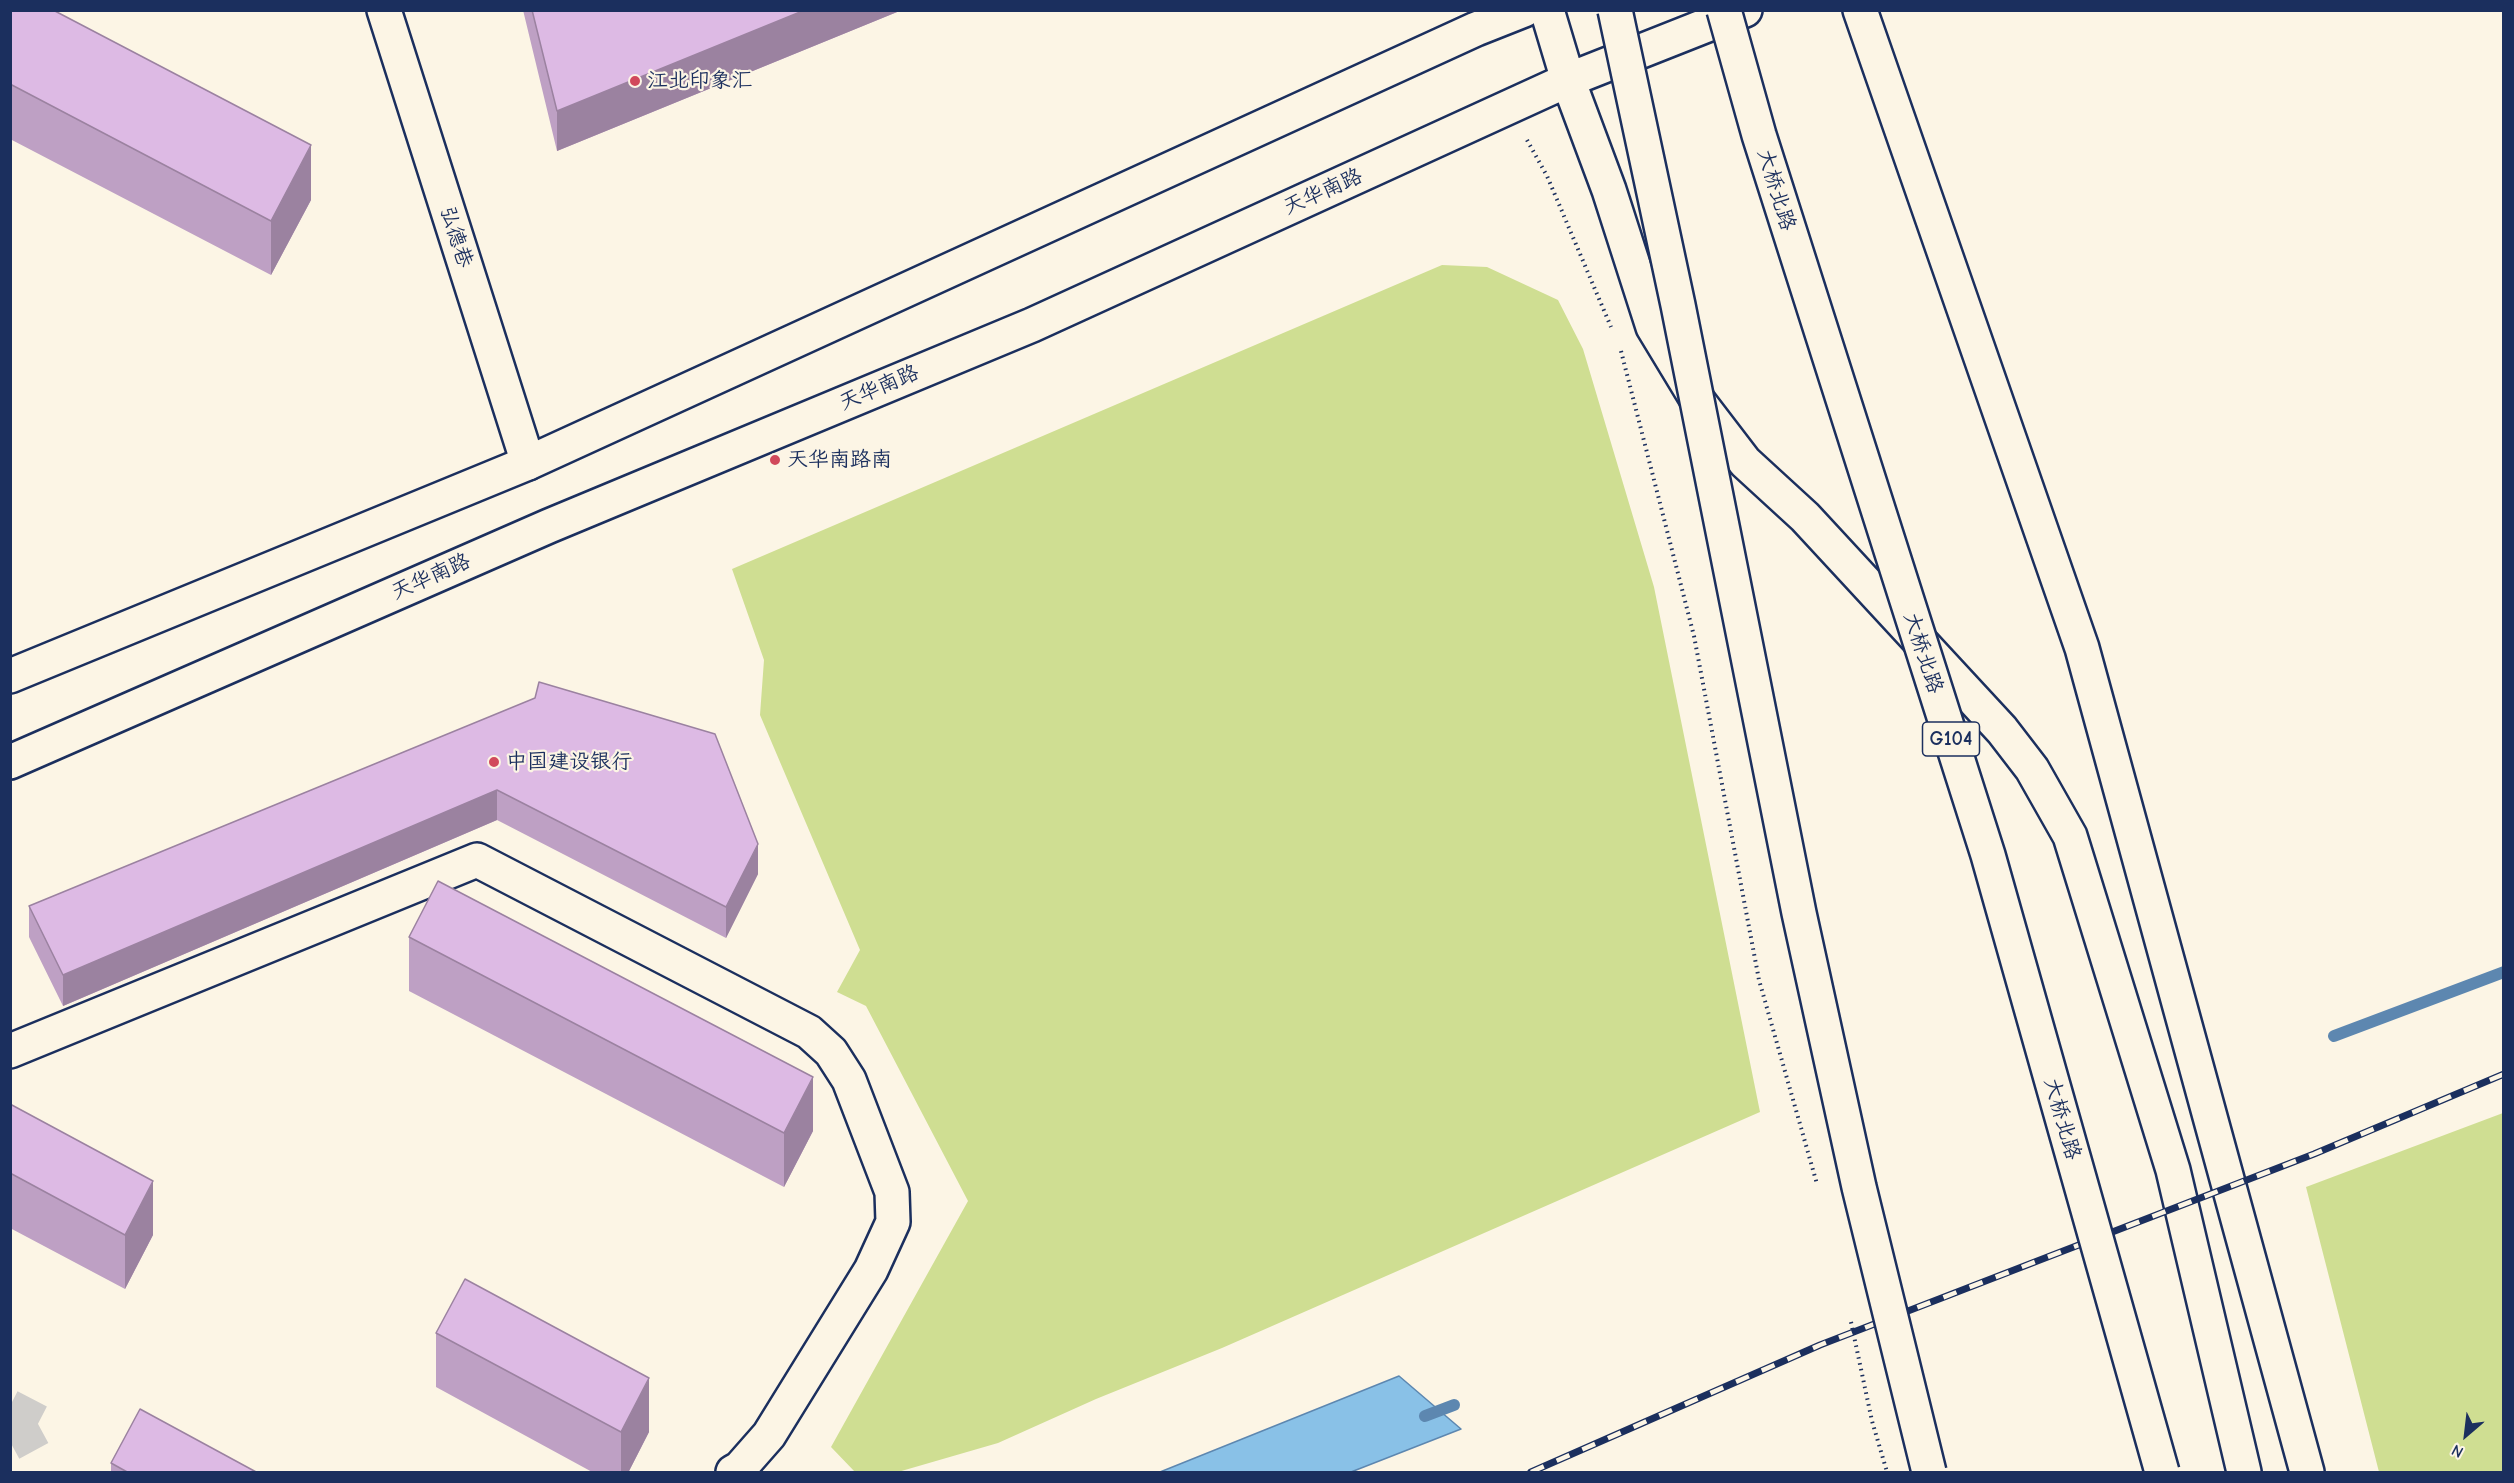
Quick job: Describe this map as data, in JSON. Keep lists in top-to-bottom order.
{
  "streets": {
    "main road": [
      "大桥北路",
      "天华南路",
      "弘德巷",
      "G104"
    ]
  },
  "places": ["江北印象汇", "天华南路南", "中国建设银行"],
  "north": "bottom left"
}
